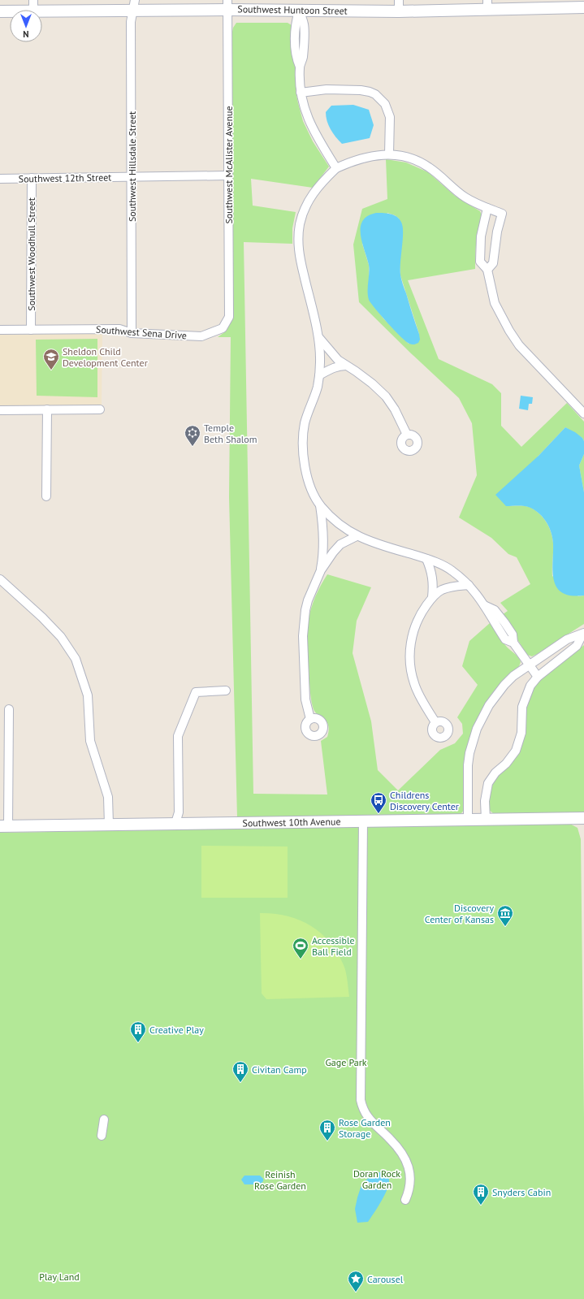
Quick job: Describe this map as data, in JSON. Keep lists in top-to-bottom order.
{
  "streets": {
    "main road": ["Southwest Huntoon Street", "Southwest 10th Avenue"],
    "street": [
      "Southwest McAlister Avenue",
      "Southwest Hillsdale Street",
      "Southwest 12th Street",
      "Southwest Woodhull Street",
      "Southwest Sena Drive"
    ]
  },
  "crossings": [
    ["Southwest Huntoon Street", "Southwest McAlister Avenue"],
    ["Southwest Huntoon Street", "Southwest Hillsdale Street"],
    ["Southwest McAlister Avenue", "Southwest 12th Street"],
    ["Southwest McAlister Avenue", "Southwest Sena Drive"],
    ["Southwest Hillsdale Street", "Southwest 12th Street"],
    ["Southwest Hillsdale Street", "Southwest Sena Drive"],
    ["Southwest 12th Street", "Southwest Woodhull Street"],
    ["Southwest Woodhull Street", "Southwest Sena Drive"]
  ],
  "parks": [
    "Gage Park",
    "Doran Rock Garden",
    "Reinish Rose Garden",
    "Play Land"
  ],
  "places": {
    "school or university": ["Sheldon Child Development Center"],
    "synagogue": ["Temple Beth Shalom"],
    "bus stop": ["Childrens Discovery Center"],
    "museum": ["Discovery Center of Kansas"],
    "sports": ["Accessible Ball Field"],
    "building": [
      "Creative Play",
      "Civitan Camp",
      "Rose Garden Storage",
      "Snyders Cabin"
    ],
    "place": ["Carousel"]
  },
  "north": "bottom"
}
